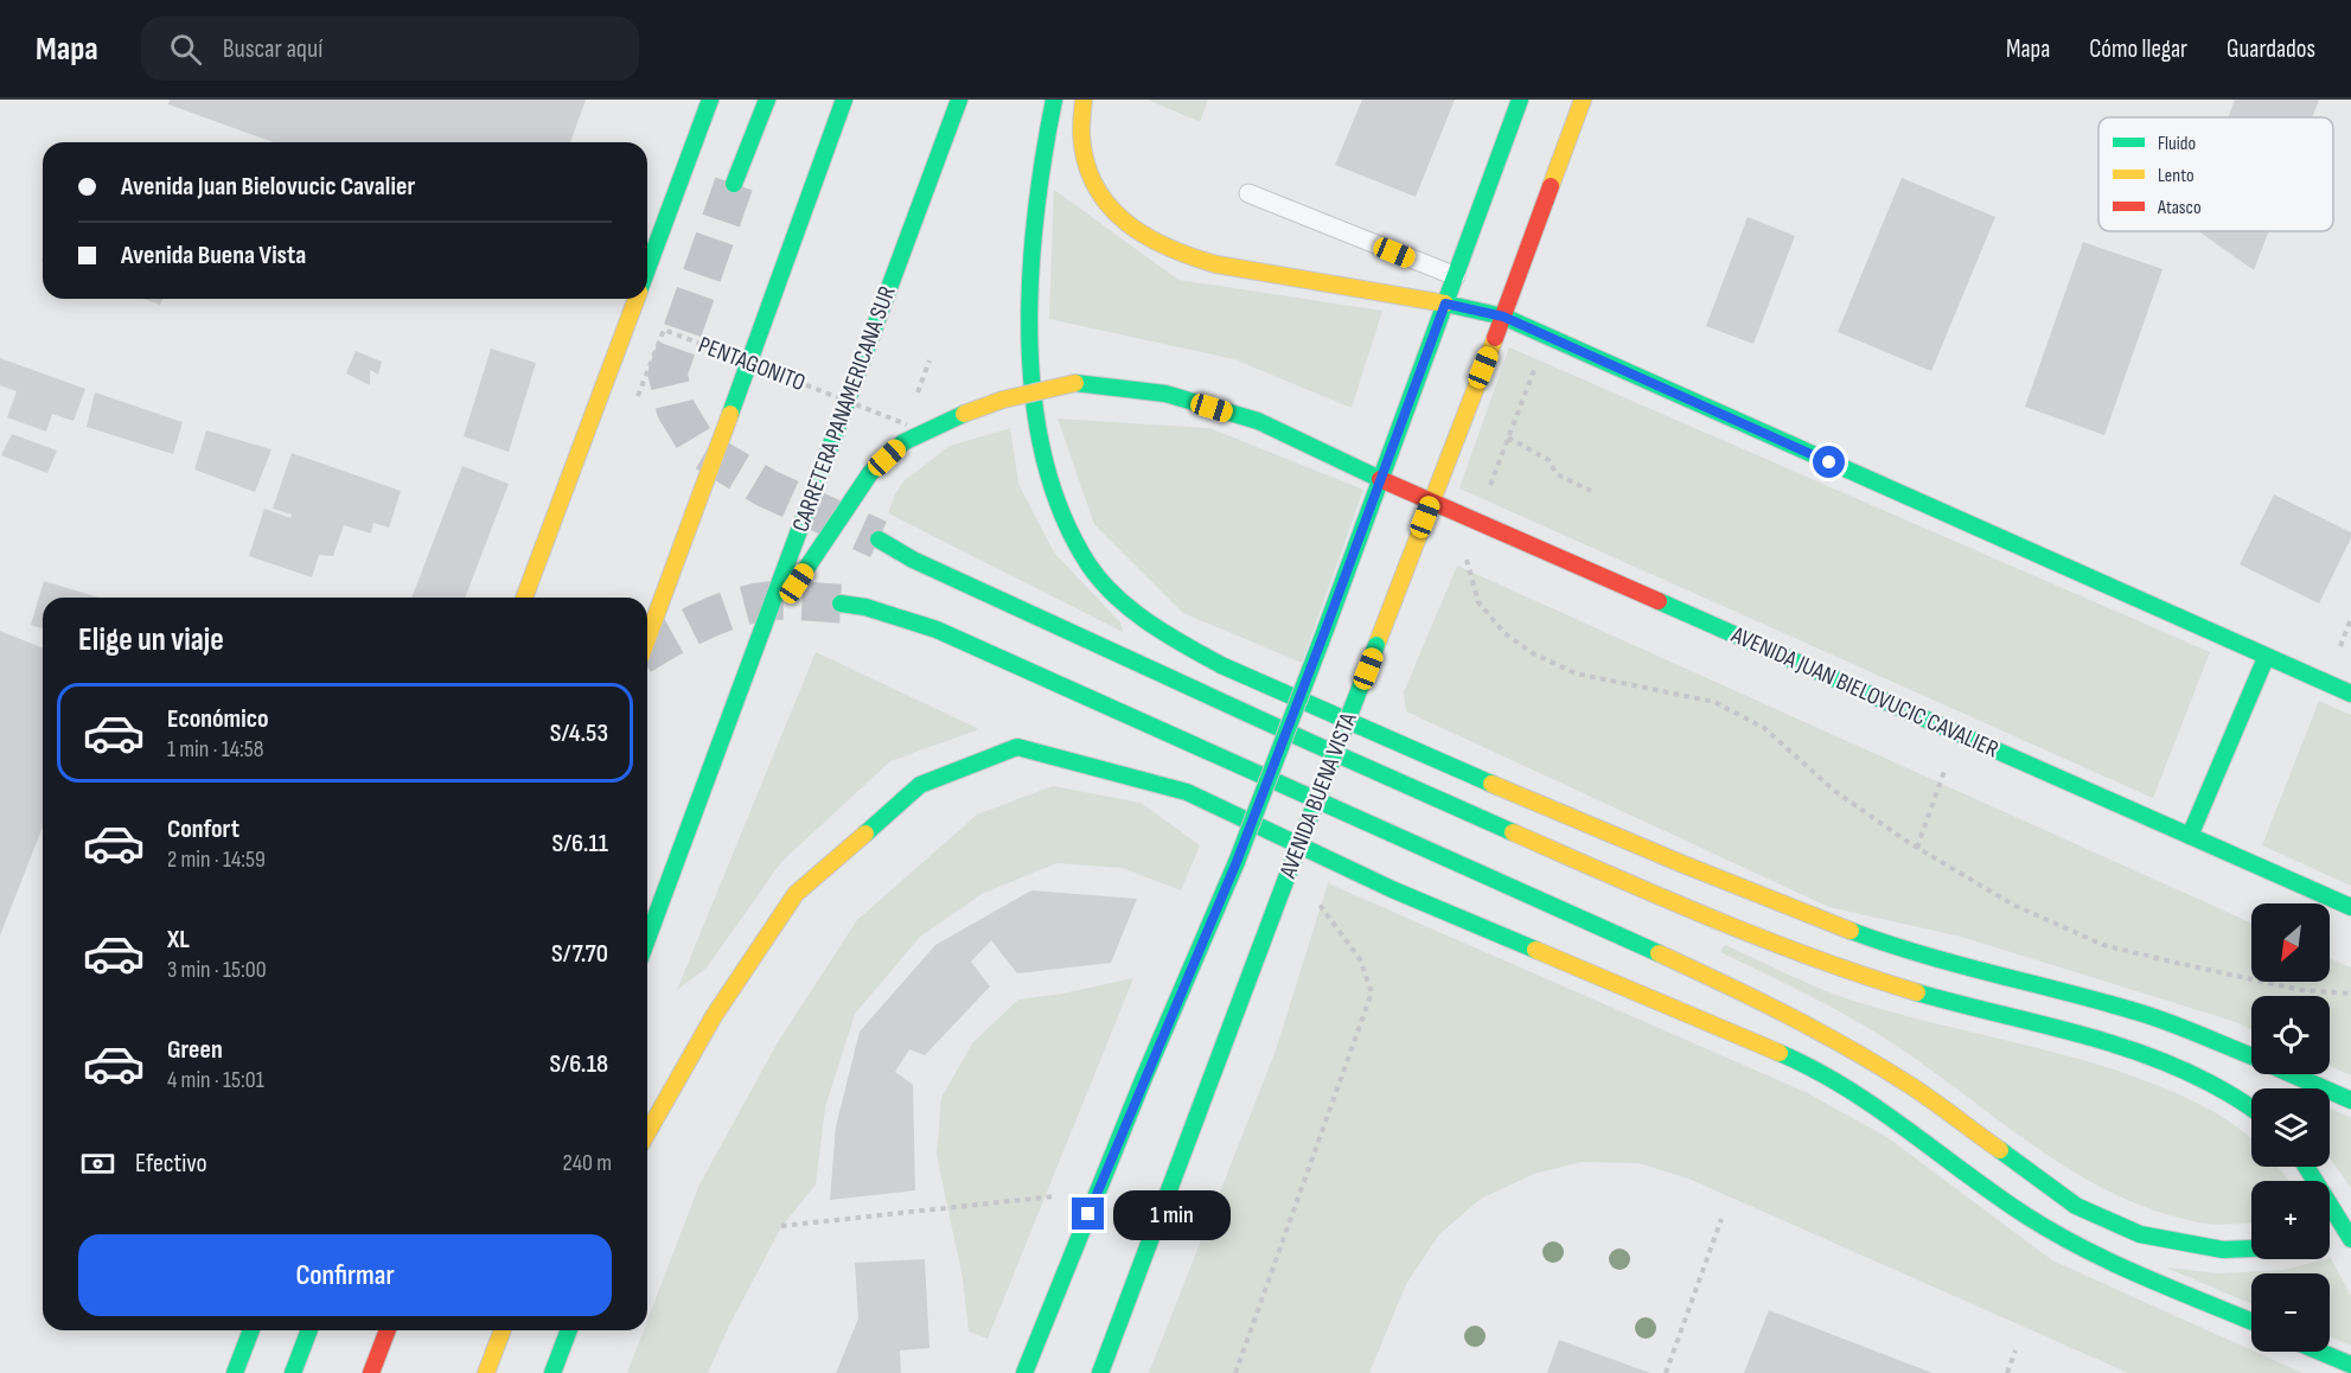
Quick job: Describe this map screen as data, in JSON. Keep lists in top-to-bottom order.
{
  "streets": {
    "main road": ["CARRETERA PANAMERICANA SUR", "AVENIDA JUAN BIELOVUCIC CAVALIER", "AVENIDA BUENA VISTA"],
    "path": ["PENTAGONITO"]
  },
  "crossings": [
    ["CARRETERA PANAMERICANA SUR", "AVENIDA JUAN BIELOVUCIC CAVALIER"],
    ["AVENIDA JUAN BIELOVUCIC CAVALIER", "AVENIDA BUENA VISTA"]
  ],
  "legend": ["Fluido", "Lento", "Atasco"],
  "north": "bottom left",
  "page": {
    "header": "Mapa",
    "search": "Buscar aquí",
    "nav": ["Mapa", "Cómo llegar", "Guardados"],
    "banner": ["Avenida Juan Bielovucic Cavalier", "Avenida Buena Vista"],
    "heading": "Elige un viaje",
    "list": [
      {
        "name": "Económico",
        "note": "1 min · 14:58",
        "value": "S/4.53"
      },
      {
        "name": "Confort",
        "note": "2 min · 14:59",
        "value": "S/6.11"
      },
      {
        "name": "XL",
        "note": "3 min · 15:00",
        "value": "S/7.70"
      },
      {
        "name": "Green",
        "note": "4 min · 15:01",
        "value": "S/6.18"
      }
    ],
    "map_buttons": ["+", "−"],
    "pay": ["Efectivo", "240 m"],
    "bubble": "1 min",
    "buttons": "Confirmar"
  }
}
